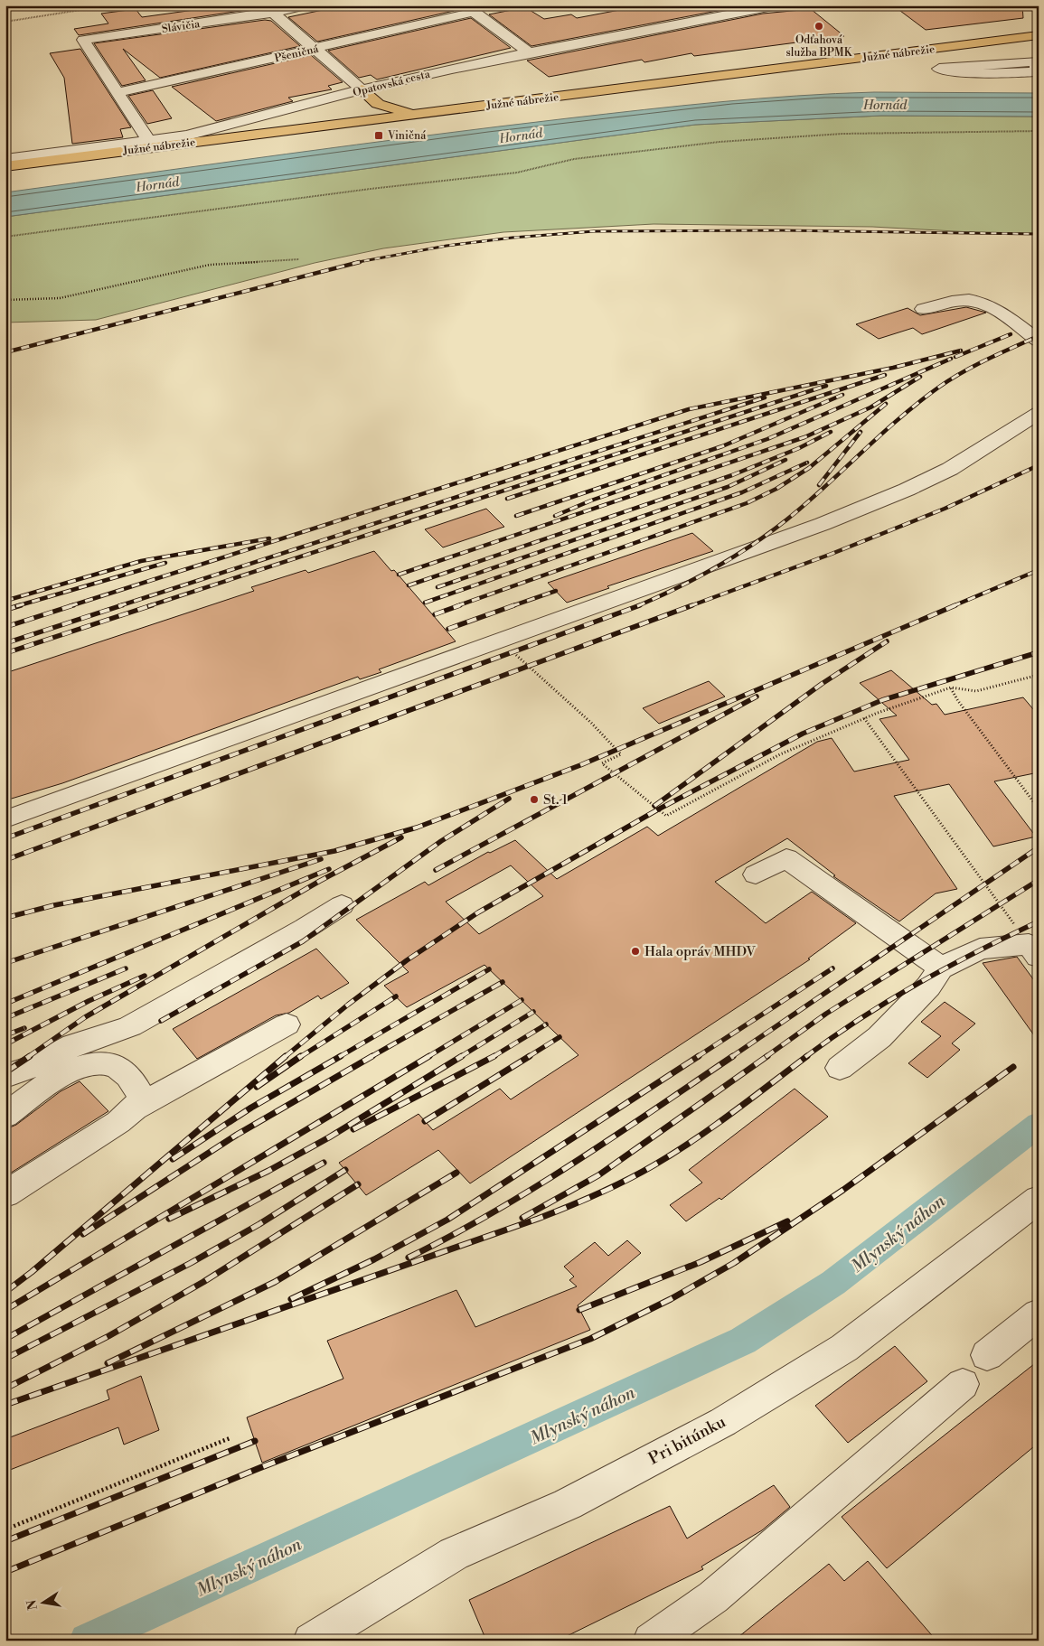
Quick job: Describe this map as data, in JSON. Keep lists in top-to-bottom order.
{
  "streets": {
    "highway": ["Južné nábrežie"],
    "street": [
      "Slávičia",
      "Pšeničná",
      "Opatovská cesta",
      "Pri bitúnku"
    ]
  },
  "crossings": [
    ["Slávičia", "Pšeničná"]
  ],
  "water": ["Hornád", "Mlynský náhon"],
  "places": {
    "other": ["Odťahová služba BPMK", "St. 1", "Hala opráv MHDV"],
    "transit": ["Viničná"]
  },
  "north": "left"
}
